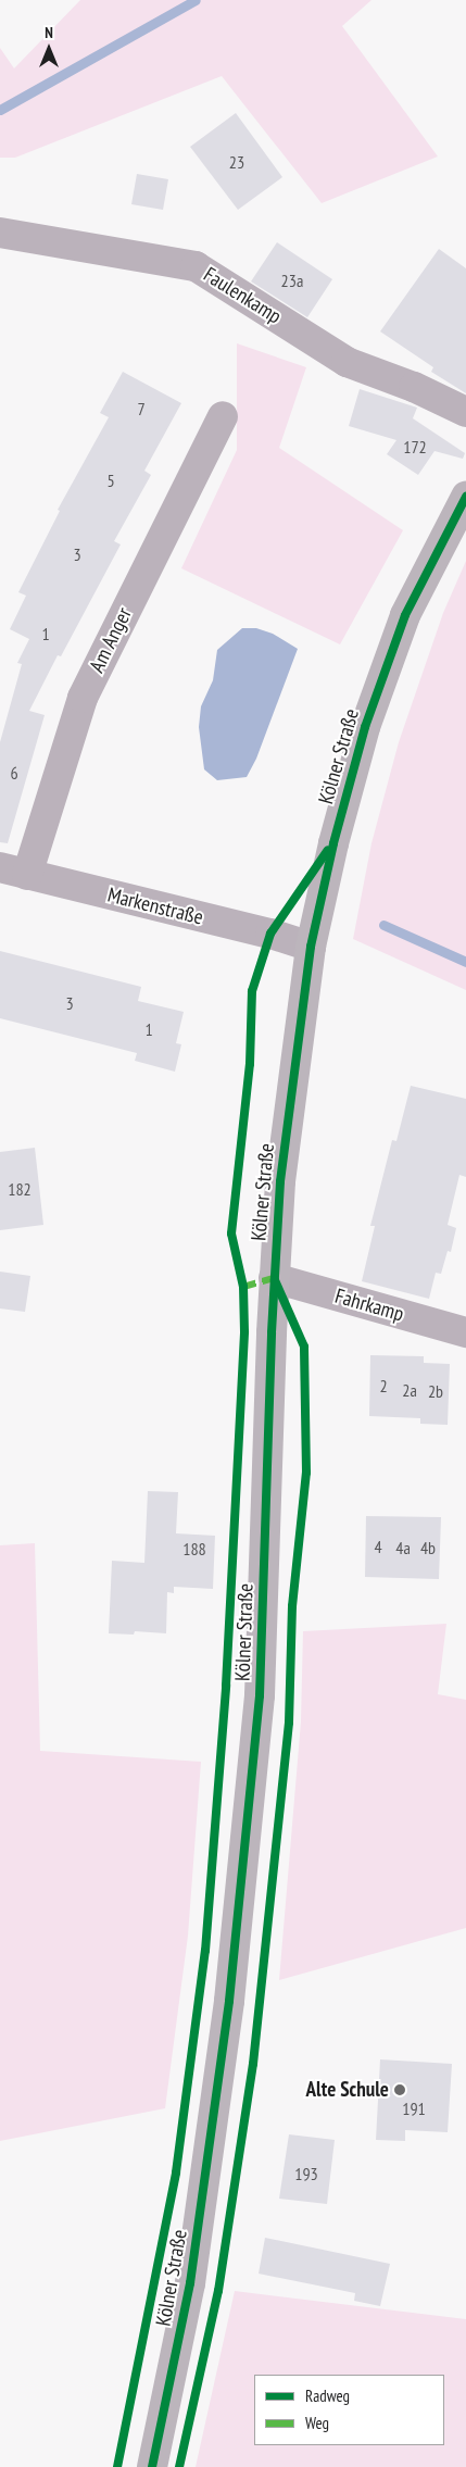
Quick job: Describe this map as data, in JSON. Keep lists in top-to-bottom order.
{
  "streets": {
    "main road": ["Kölner Straße"],
    "street": [
      "Faulenkamp",
      "Am Anger",
      "Markenstraße",
      "Fahrkamp"
    ]
  },
  "crossings": [
    ["Am Anger", "Markenstraße"],
    ["Kölner Straße", "Markenstraße"],
    ["Kölner Straße", "Fahrkamp"]
  ],
  "places": ["Alte Schule"],
  "house_numbers": [
    "23",
    "23a",
    "7",
    "172",
    "5",
    "3",
    "1",
    "6",
    "3",
    "1",
    "182",
    "2",
    "2a",
    "2b",
    "4",
    "4a",
    "4b",
    "188",
    "191",
    "193"
  ],
  "legend": ["Radweg", "Weg"],
  "north": "top"
}
